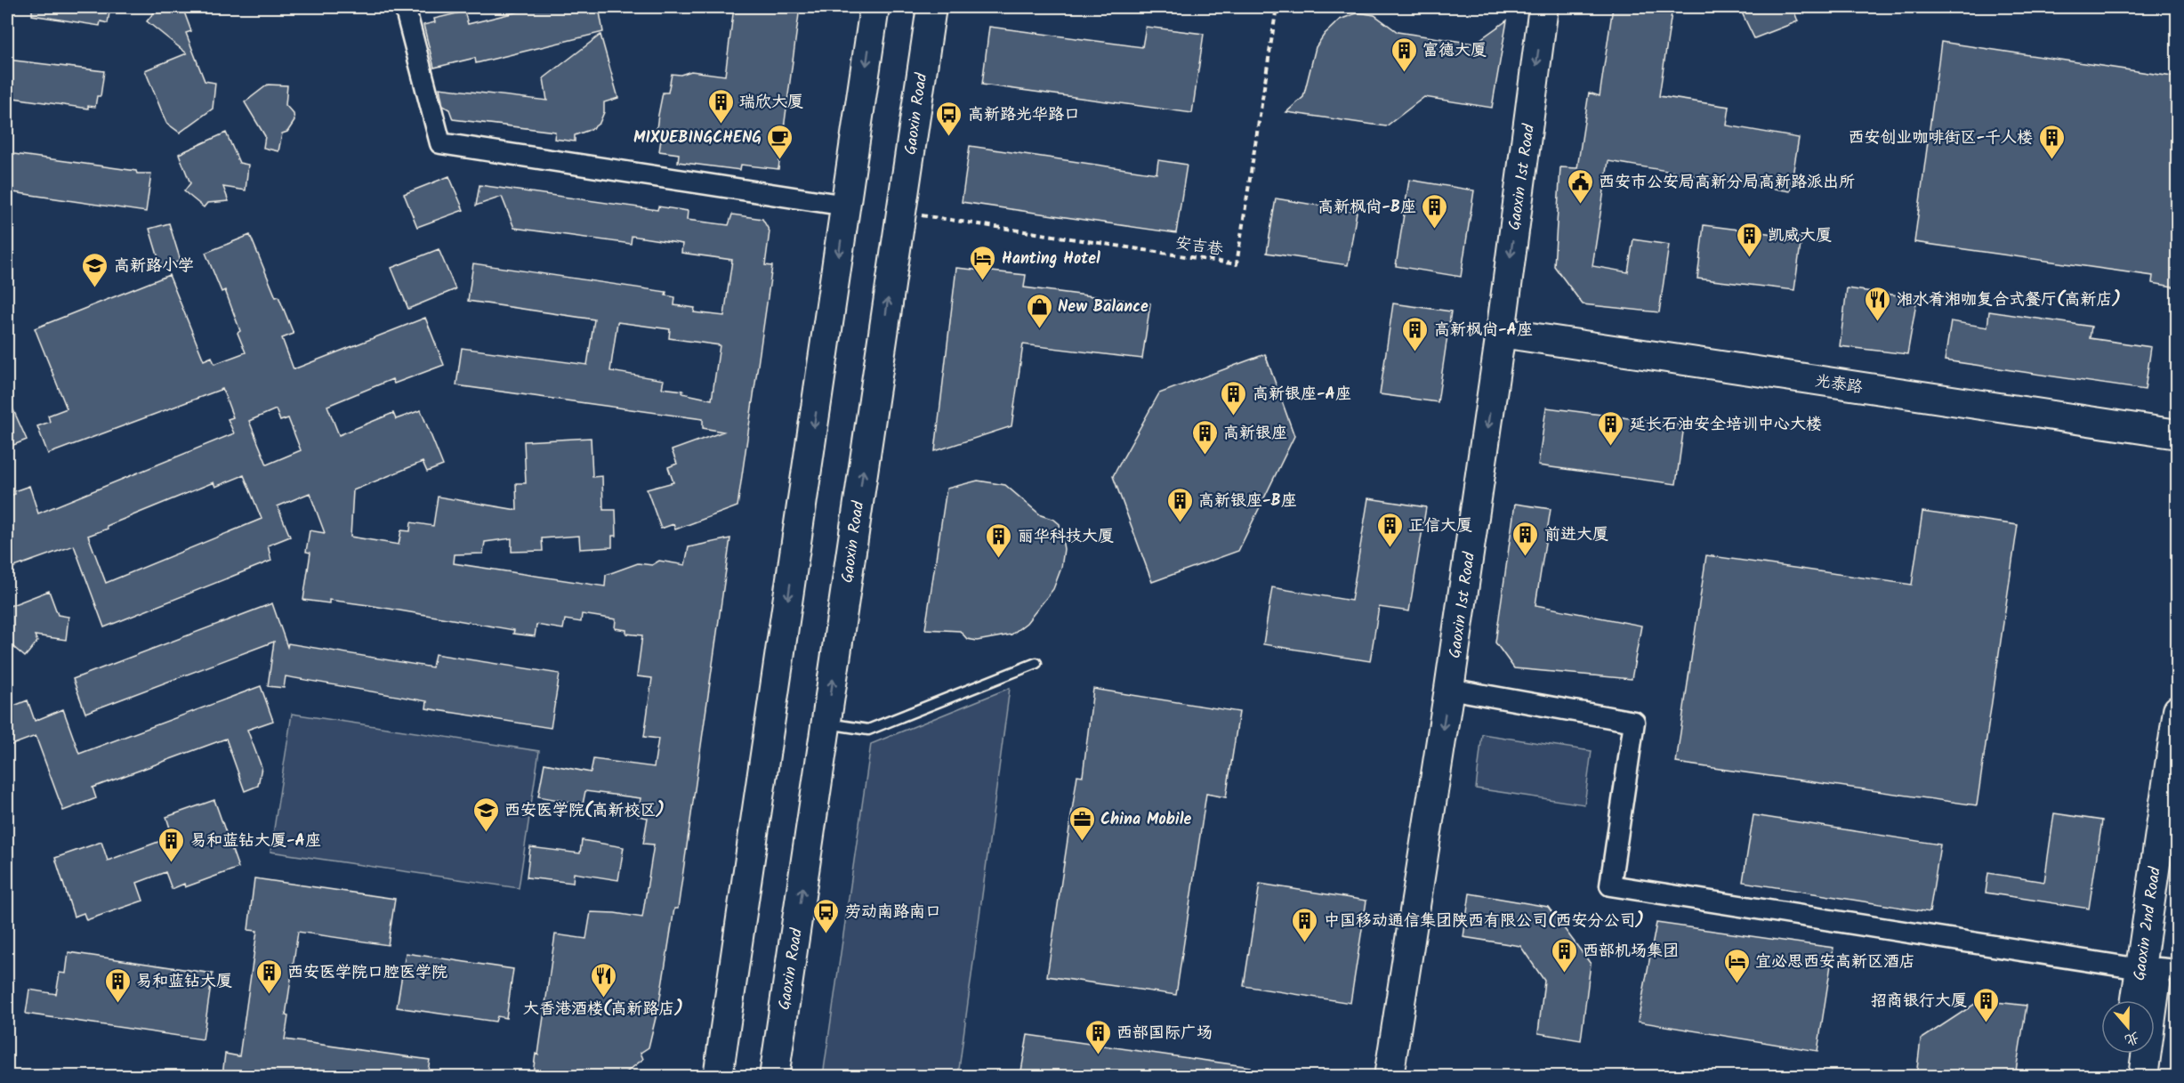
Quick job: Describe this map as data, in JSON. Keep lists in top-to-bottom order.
{
  "streets": {
    "street": [
      "Gaoxin Road",
      "Gaoxin 1st Road",
      "光泰路",
      "Gaoxin 2nd Road"
    ],
    "path": ["安吉巷"]
  },
  "crossings": [
    ["Gaoxin Road", "安吉巷"],
    ["Gaoxin 1st Road", "光泰路"]
  ],
  "one_way": ["Gaoxin 1st Road"],
  "places": {
    "building": [
      "富德大厦",
      "瑞欣大厦",
      "西安创业咖啡街区-千人楼",
      "高新枫尚-B座",
      "凯威大厦",
      "高新枫尚-A座",
      "高新银座-A座",
      "延长石油安全培训中心大楼",
      "高新银座",
      "高新银座-B座",
      "正信大厦",
      "前进大厦",
      "丽华科技大厦",
      "易和蓝钻大厦-A座",
      "中国移动通信集团陕西有限公司(西安分公司)",
      "西部机场集团",
      "西安医学院口腔医学院",
      "易和蓝钻大厦",
      "招商银行大厦",
      "西部国际广场"
    ],
    "bus stop": ["高新路光华路口", "劳动南路南口"],
    "cafe": ["MIXUEBINGCHENG"],
    "public building": ["西安市公安局高新分局高新路派出所"],
    "hotel": ["Hanting Hotel", "宜必思西安高新区酒店"],
    "school or university": ["高新路小学", "西安医学院(高新校区)"],
    "restaurant": ["湘水肴湘咖复合式餐厅(高新店)", "大香港酒楼(高新路店)"],
    "shop": ["New Balance"],
    "office": ["China Mobile"]
  },
  "north": "bottom"
}
